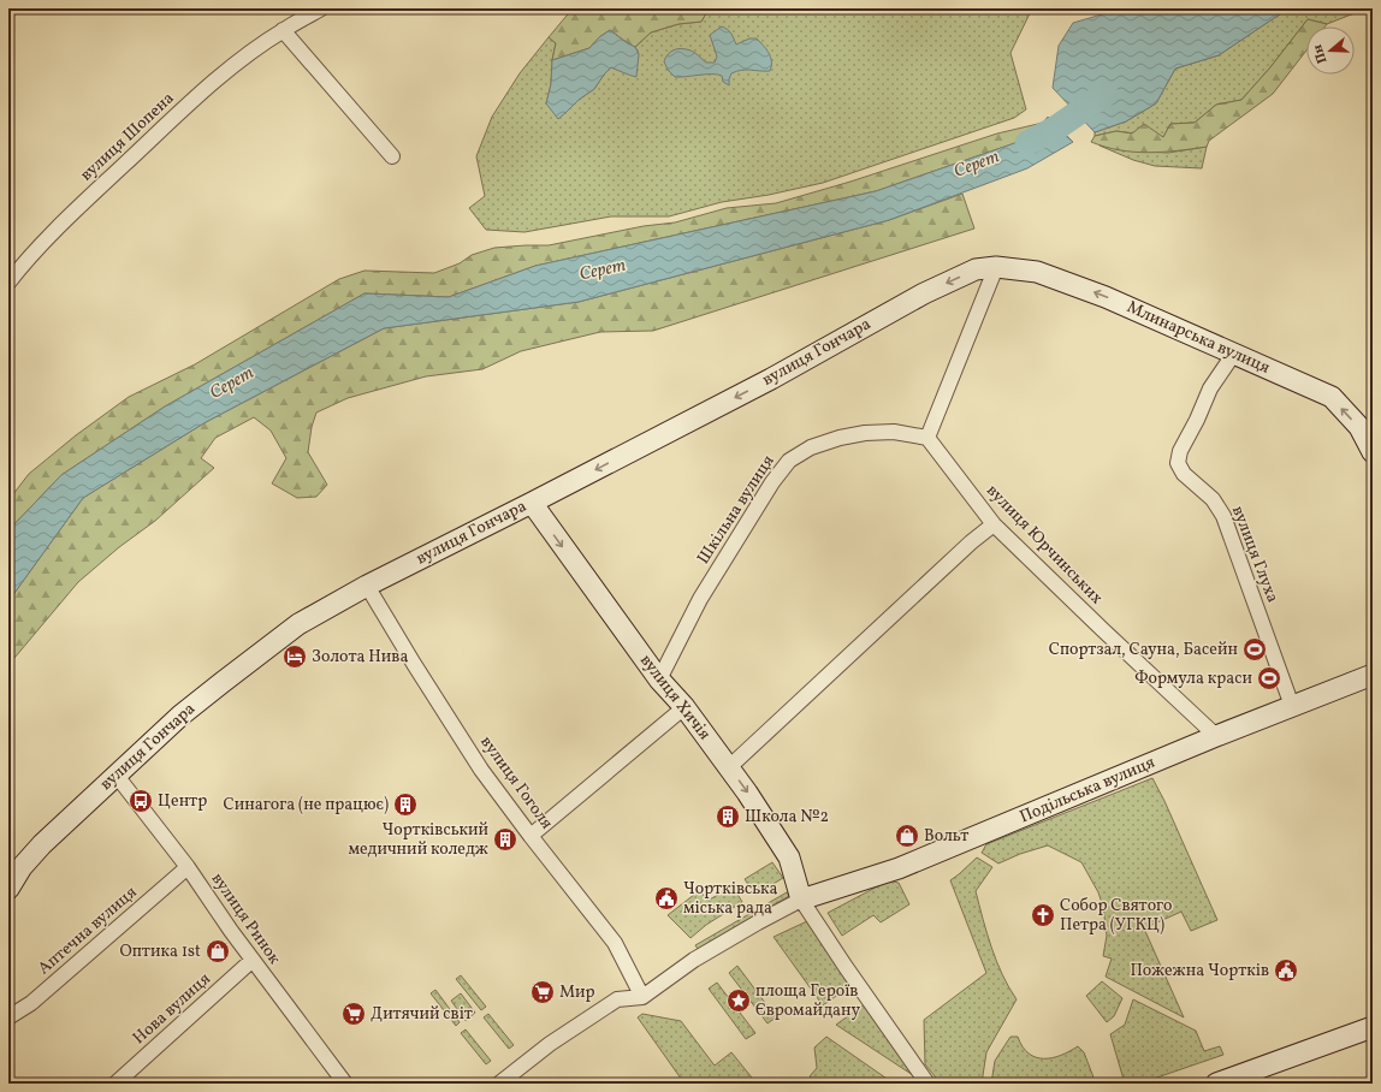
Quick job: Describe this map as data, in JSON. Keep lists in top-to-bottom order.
{
  "streets": {
    "street": [
      "вулиця Шопена",
      "Млинарська вулиця",
      "вулиця Гончара",
      "Шкільна вулиця",
      "вулиця Юрчинських",
      "вулиця Глуха",
      "вулиця Хичія",
      "вулиця Гоголя",
      "Подільська вулиця",
      "вулиця Ринок",
      "Аптечна вулиця",
      "Нова вулиця"
    ]
  },
  "crossings": [
    ["Млинарська вулиця", "вулиця Гончара"],
    ["Млинарська вулиця", "вулиця Глуха"],
    ["вулиця Гончара", "вулиця Хичія"],
    ["вулиця Гончара", "вулиця Гоголя"],
    ["вулиця Гончара", "вулиця Ринок"],
    ["Шкільна вулиця", "вулиця Юрчинських"],
    ["Шкільна вулиця", "вулиця Хичія"],
    ["вулиця Юрчинських", "Подільська вулиця"],
    ["вулиця Глуха", "Подільська вулиця"],
    ["вулиця Хичія", "Подільська вулиця"],
    ["вулиця Ринок", "Аптечна вулиця"],
    ["вулиця Ринок", "Нова вулиця"]
  ],
  "one_way": ["Млинарська вулиця", "вулиця Гончара", "вулиця Хичія"],
  "water": ["Серет"],
  "places": {
    "sports": ["Спортзал, Сауна, Басейн", "Формула краси"],
    "hotel": ["Золота Нива"],
    "bus stop": ["Центр"],
    "building": ["Синагога (не працює)", "Школа №2", "Чортківський медичний коледж"],
    "shop": ["Вольт", "Оптика 1st"],
    "public building": ["Чортківська міська рада", "Пожежна Чортків"],
    "church": ["Собор Святого Петра (УГКЦ)"],
    "supermarket": ["Мир", "Дитячий світ"],
    "place": ["площа Героїв Євромайдану"]
  },
  "north": "left"
}
